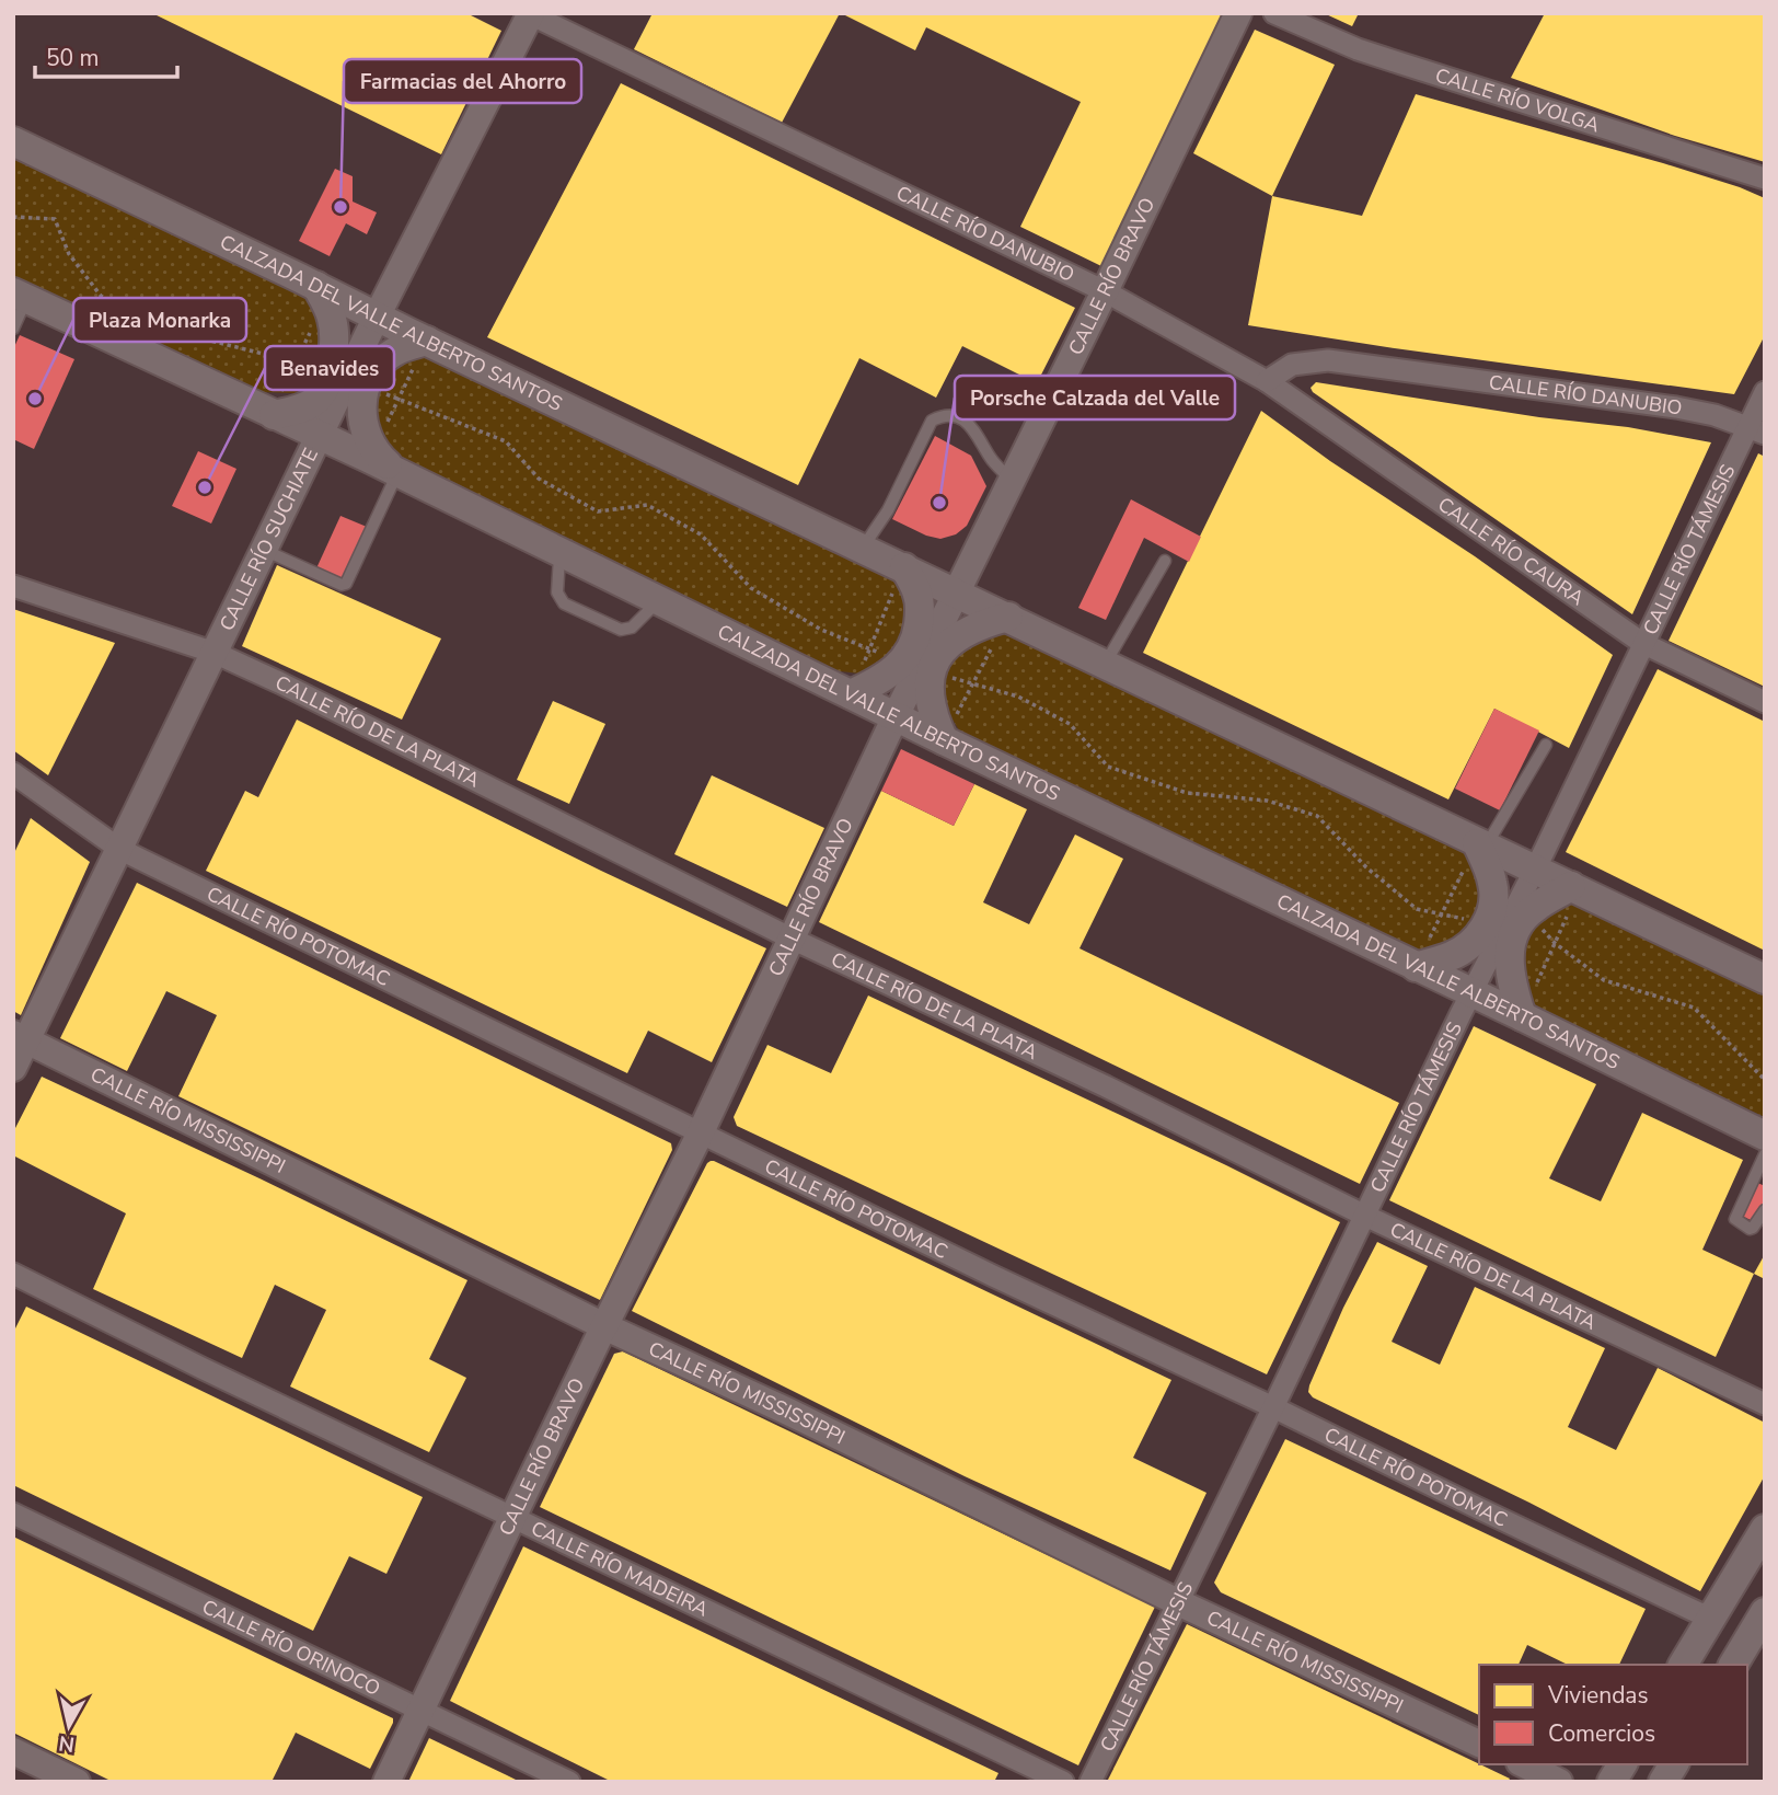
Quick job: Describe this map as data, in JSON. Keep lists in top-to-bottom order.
{
  "streets": {
    "main road": ["CALZADA DEL VALLE ALBERTO SANTOS"],
    "street": [
      "CALLE RÍO VOLGA",
      "CALLE RÍO DANUBIO",
      "CALLE RÍO BRAVO",
      "CALLE RÍO SUCHIATE",
      "CALLE RÍO TÁMESIS",
      "CALLE RÍO CAURA",
      "CALLE RÍO DE LA PLATA",
      "CALLE RÍO POTOMAC",
      "CALLE RÍO MISSISSIPPI",
      "CALLE RÍO MADEIRA",
      "CALLE RÍO ORINOCO"
    ]
  },
  "crossings": [
    ["CALLE RÍO DANUBIO", "CALLE RÍO BRAVO"],
    ["CALLE RÍO DANUBIO", "CALLE RÍO SUCHIATE"],
    ["CALLE RÍO DANUBIO", "CALLE RÍO TÁMESIS"],
    ["CALLE RÍO DANUBIO", "CALLE RÍO CAURA"],
    ["CALLE RÍO BRAVO", "CALZADA DEL VALLE ALBERTO SANTOS"],
    ["CALLE RÍO BRAVO", "CALLE RÍO DE LA PLATA"],
    ["CALLE RÍO BRAVO", "CALLE RÍO POTOMAC"],
    ["CALLE RÍO BRAVO", "CALLE RÍO MISSISSIPPI"],
    ["CALLE RÍO BRAVO", "CALLE RÍO MADEIRA"],
    ["CALLE RÍO BRAVO", "CALLE RÍO ORINOCO"],
    ["CALZADA DEL VALLE ALBERTO SANTOS", "CALLE RÍO SUCHIATE"],
    ["CALZADA DEL VALLE ALBERTO SANTOS", "CALLE RÍO TÁMESIS"],
    ["CALLE RÍO SUCHIATE", "CALLE RÍO DE LA PLATA"],
    ["CALLE RÍO SUCHIATE", "CALLE RÍO POTOMAC"],
    ["CALLE RÍO SUCHIATE", "CALLE RÍO MISSISSIPPI"],
    ["CALLE RÍO TÁMESIS", "CALLE RÍO CAURA"],
    ["CALLE RÍO TÁMESIS", "CALLE RÍO DE LA PLATA"],
    ["CALLE RÍO TÁMESIS", "CALLE RÍO POTOMAC"],
    ["CALLE RÍO TÁMESIS", "CALLE RÍO MISSISSIPPI"]
  ],
  "places": [
    "Farmacias del Ahorro",
    "Plaza Monarka",
    "Benavides",
    "Porsche Calzada del Valle"
  ],
  "legend": ["Viviendas", "Comercios"],
  "scale_bar": "50 m",
  "north": "bottom"
}
